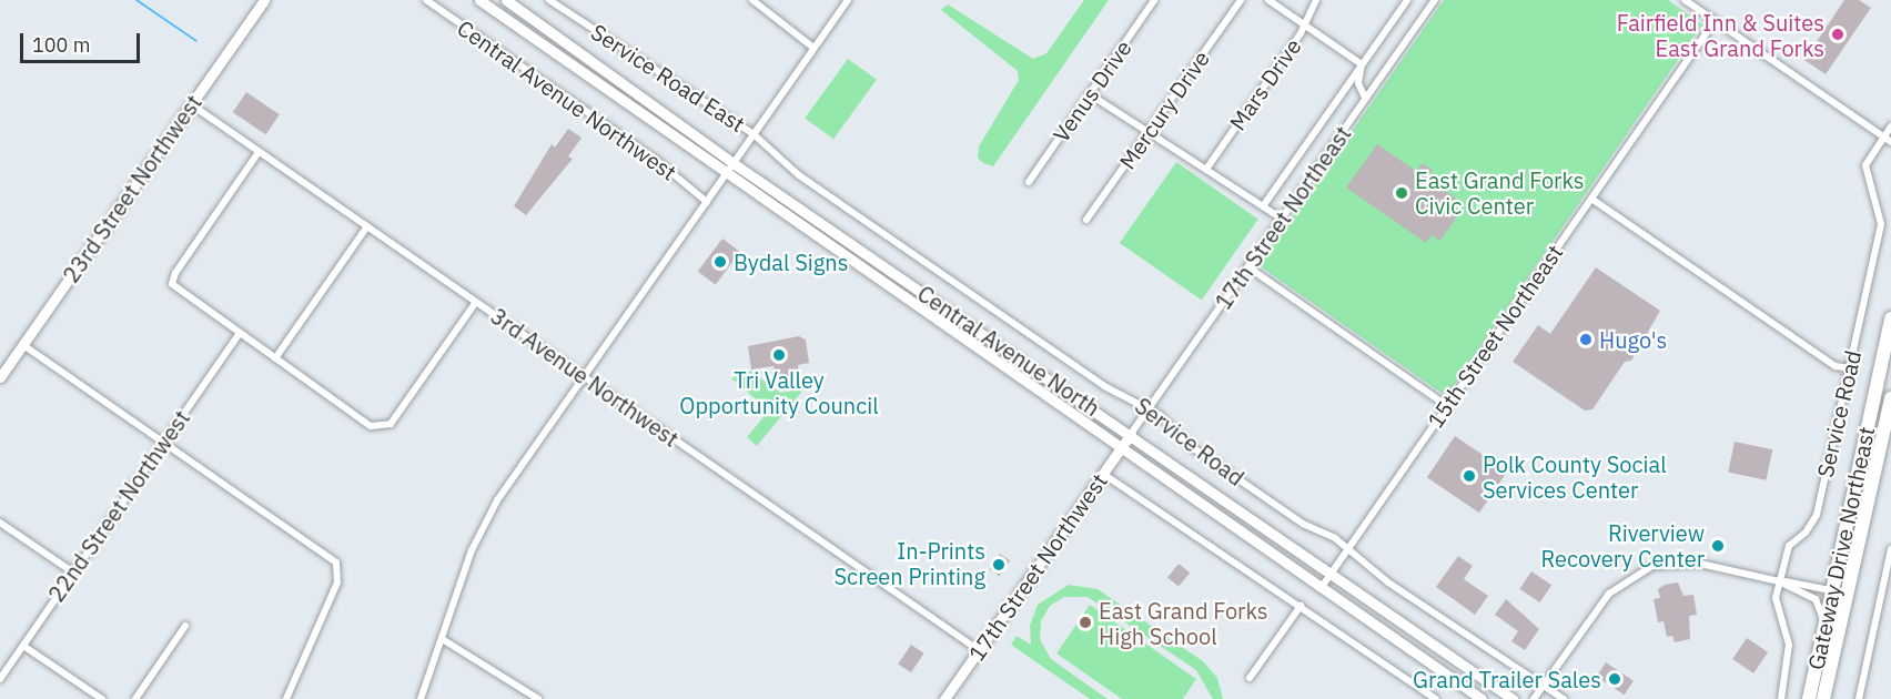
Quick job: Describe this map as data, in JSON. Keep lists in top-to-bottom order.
{
  "streets": {
    "highway": ["Gateway Drive Northeast"],
    "main road": ["23rd Street Northwest", "Central Avenue North", "17th Street Northwest"],
    "street": [
      "Service Road East",
      "Mars Drive",
      "Venus Drive",
      "Central Avenue Northwest",
      "Mercury Drive",
      "17th Street Northeast",
      "15th Street Northeast",
      "3rd Avenue Northwest",
      "Service Road",
      "22nd Street Northwest"
    ]
  },
  "crossings": [
    ["Service Road East", "Service Road"],
    ["23rd Street Northwest", "3rd Avenue Northwest"],
    ["17th Street Northeast", "Central Avenue North"],
    ["17th Street Northeast", "Service Road"],
    ["17th Street Northeast", "17th Street Northwest"],
    ["15th Street Northeast", "Central Avenue North"],
    ["15th Street Northeast", "Service Road"],
    ["Central Avenue North", "17th Street Northwest"],
    ["3rd Avenue Northwest", "17th Street Northwest"]
  ],
  "places": [
    "Fairfield Inn & Suites East Grand Forks",
    "East Grand Forks Civic Center",
    "Bydal Signs",
    "Hugo's",
    "Tri Valley Opportunity Council",
    "Polk County Social Services Center",
    "Riverview Recovery Center",
    "In-Prints Screen Printing",
    "East Grand Forks High School",
    "Grand Trailer Sales"
  ],
  "scale_bar": "100 m"
}
